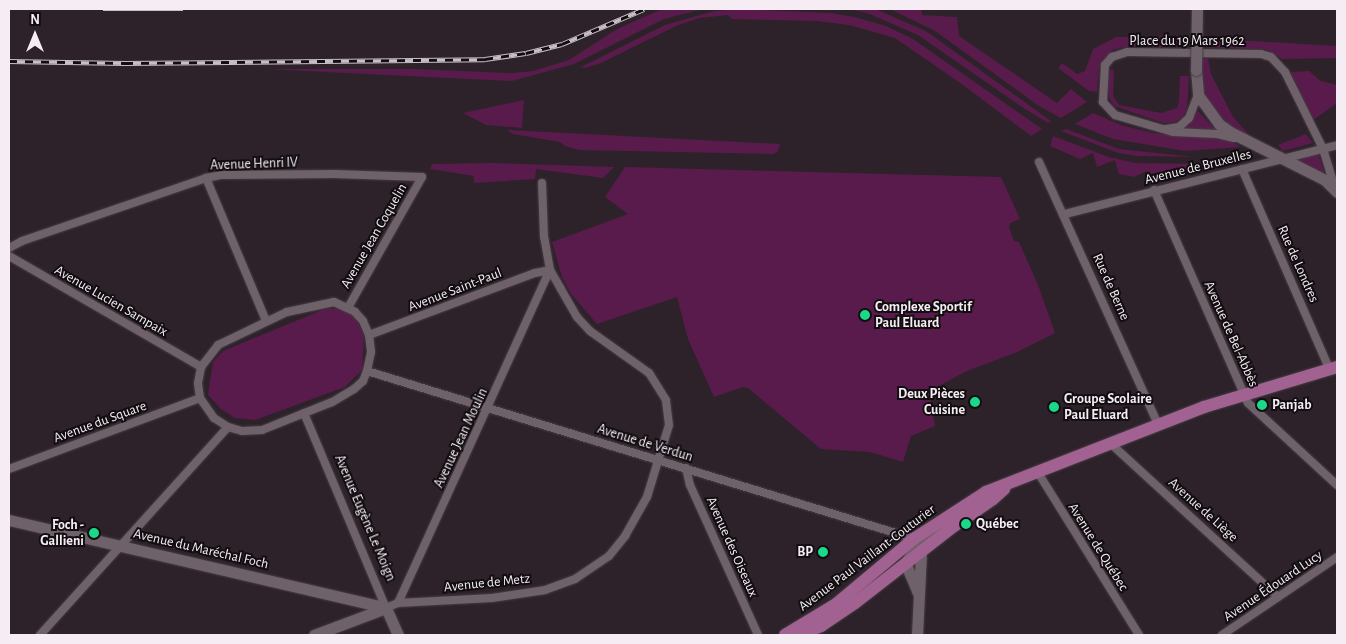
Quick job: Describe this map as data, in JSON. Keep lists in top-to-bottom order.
{
  "streets": {
    "main road": ["Avenue Paul Vaillant-Couturier"],
    "street": [
      "Place du 19 Mars 1962",
      "Avenue Henri IV",
      "Avenue de Bruxelles",
      "Avenue Jean Coquelin",
      "Rue de Londres",
      "Rue de Berne",
      "Avenue Saint-Paul",
      "Avenue Lucien Sampaix",
      "Avenue de Bel-Abbès",
      "Avenue du Square",
      "Avenue Jean Moulin",
      "Avenue de Verdun",
      "Avenue de Liège",
      "Avenue Eugène Le Moign",
      "Avenue des Oiseaux",
      "Avenue de Québec",
      "Avenue du Maréchal Foch",
      "Avenue de Metz",
      "Avenue Édouard Lucy"
    ]
  },
  "crossings": [
    ["Place du 19 Mars 1962", "Avenue de Bruxelles"],
    ["Avenue Henri IV", "Avenue Jean Coquelin"],
    ["Avenue de Bruxelles", "Rue de Londres"],
    ["Avenue de Bruxelles", "Rue de Berne"],
    ["Avenue de Bruxelles", "Avenue de Bel-Abbès"],
    ["Avenue Jean Coquelin", "Avenue Saint-Paul"],
    ["Avenue Jean Coquelin", "Avenue Lucien Sampaix"],
    ["Avenue Jean Coquelin", "Avenue du Square"],
    ["Avenue Jean Coquelin", "Avenue de Verdun"],
    ["Avenue Jean Coquelin", "Avenue Eugène Le Moign"],
    ["Rue de Londres", "Avenue Paul Vaillant-Couturier"],
    ["Rue de Berne", "Avenue Paul Vaillant-Couturier"],
    ["Avenue Saint-Paul", "Avenue Lucien Sampaix"],
    ["Avenue Saint-Paul", "Avenue du Square"],
    ["Avenue Saint-Paul", "Avenue Jean Moulin"],
    ["Avenue Saint-Paul", "Avenue de Verdun"],
    ["Avenue Saint-Paul", "Avenue Eugène Le Moign"],
    ["Avenue Saint-Paul", "Avenue de Metz"],
    ["Avenue Lucien Sampaix", "Avenue du Square"],
    ["Avenue Lucien Sampaix", "Avenue de Verdun"],
    ["Avenue Lucien Sampaix", "Avenue Eugène Le Moign"],
    ["Avenue de Bel-Abbès", "Avenue Paul Vaillant-Couturier"],
    ["Avenue du Square", "Avenue de Verdun"],
    ["Avenue du Square", "Avenue Eugène Le Moign"],
    ["Avenue Jean Moulin", "Avenue de Verdun"],
    ["Avenue Jean Moulin", "Avenue de Metz"],
    ["Avenue de Verdun", "Avenue Eugène Le Moign"],
    ["Avenue de Verdun", "Avenue des Oiseaux"],
    ["Avenue de Verdun", "Avenue Paul Vaillant-Couturier"],
    ["Avenue de Verdun", "Avenue de Metz"],
    ["Avenue de Liège", "Avenue Paul Vaillant-Couturier"],
    ["Avenue de Liège", "Avenue Édouard Lucy"],
    ["Avenue Eugène Le Moign", "Avenue du Maréchal Foch"],
    ["Avenue de Québec", "Avenue Paul Vaillant-Couturier"]
  ],
  "places": [
    "Complexe Sportif Paul Eluard",
    "Deux Pièces Cuisine",
    "Panjab",
    "Groupe Scolaire Paul Eluard",
    "Québec",
    "Foch - Gallieni",
    "BP"
  ],
  "north": "top"
}
